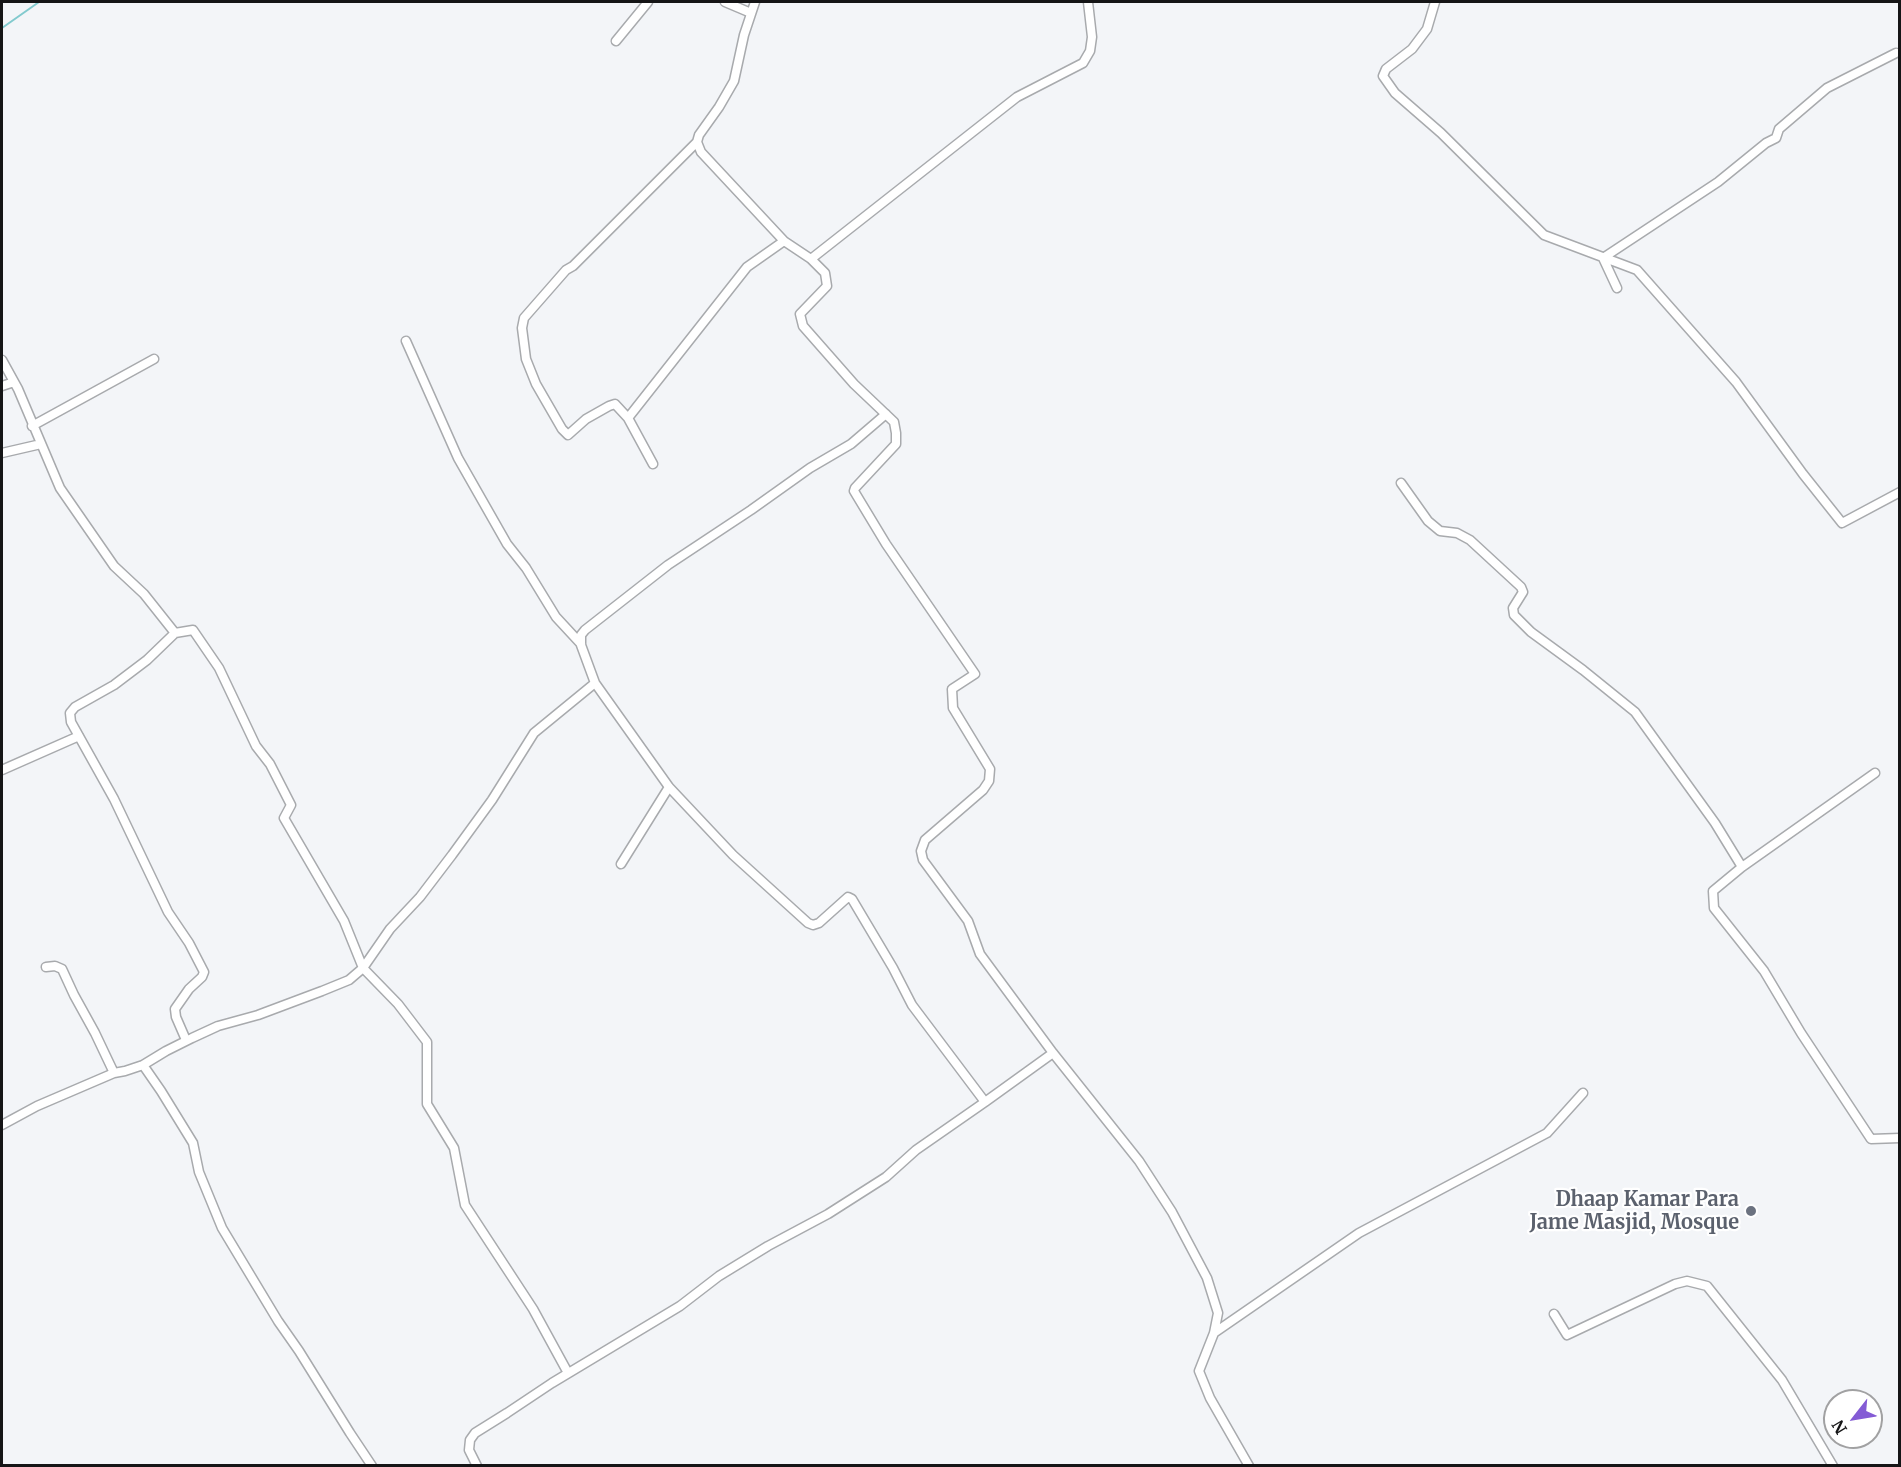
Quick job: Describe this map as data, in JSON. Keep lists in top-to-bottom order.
{
  "places": ["Dhaap Kamar Para Jame Masjid, Mosque"],
  "north": "bottom left"
}
